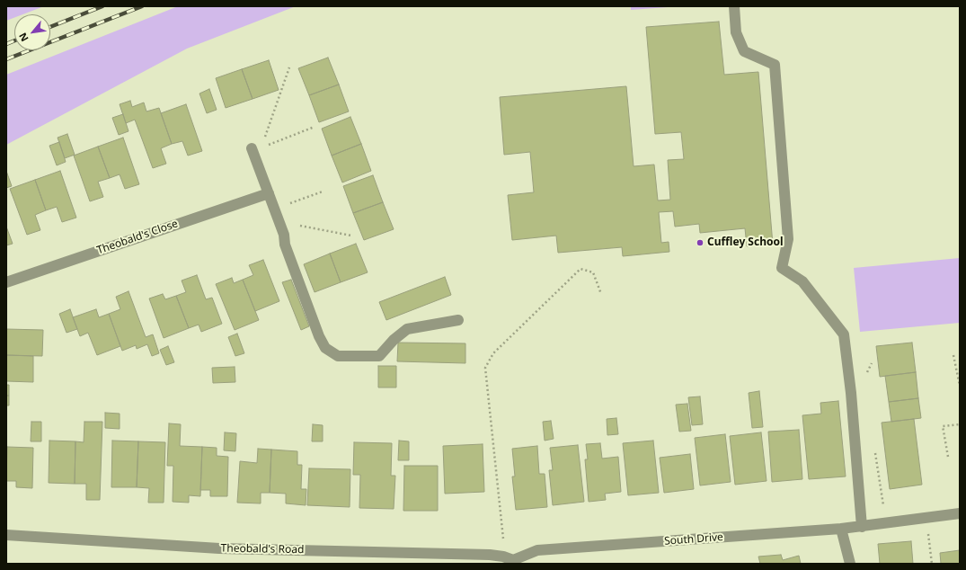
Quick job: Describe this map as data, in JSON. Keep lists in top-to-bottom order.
{
  "streets": {
    "street": ["Theobald's Close", "South Drive", "Theobald's Road"]
  },
  "crossings": [
    ["South Drive", "Theobald's Road"]
  ],
  "places": ["Cuffley School"],
  "north": "bottom left"
}
